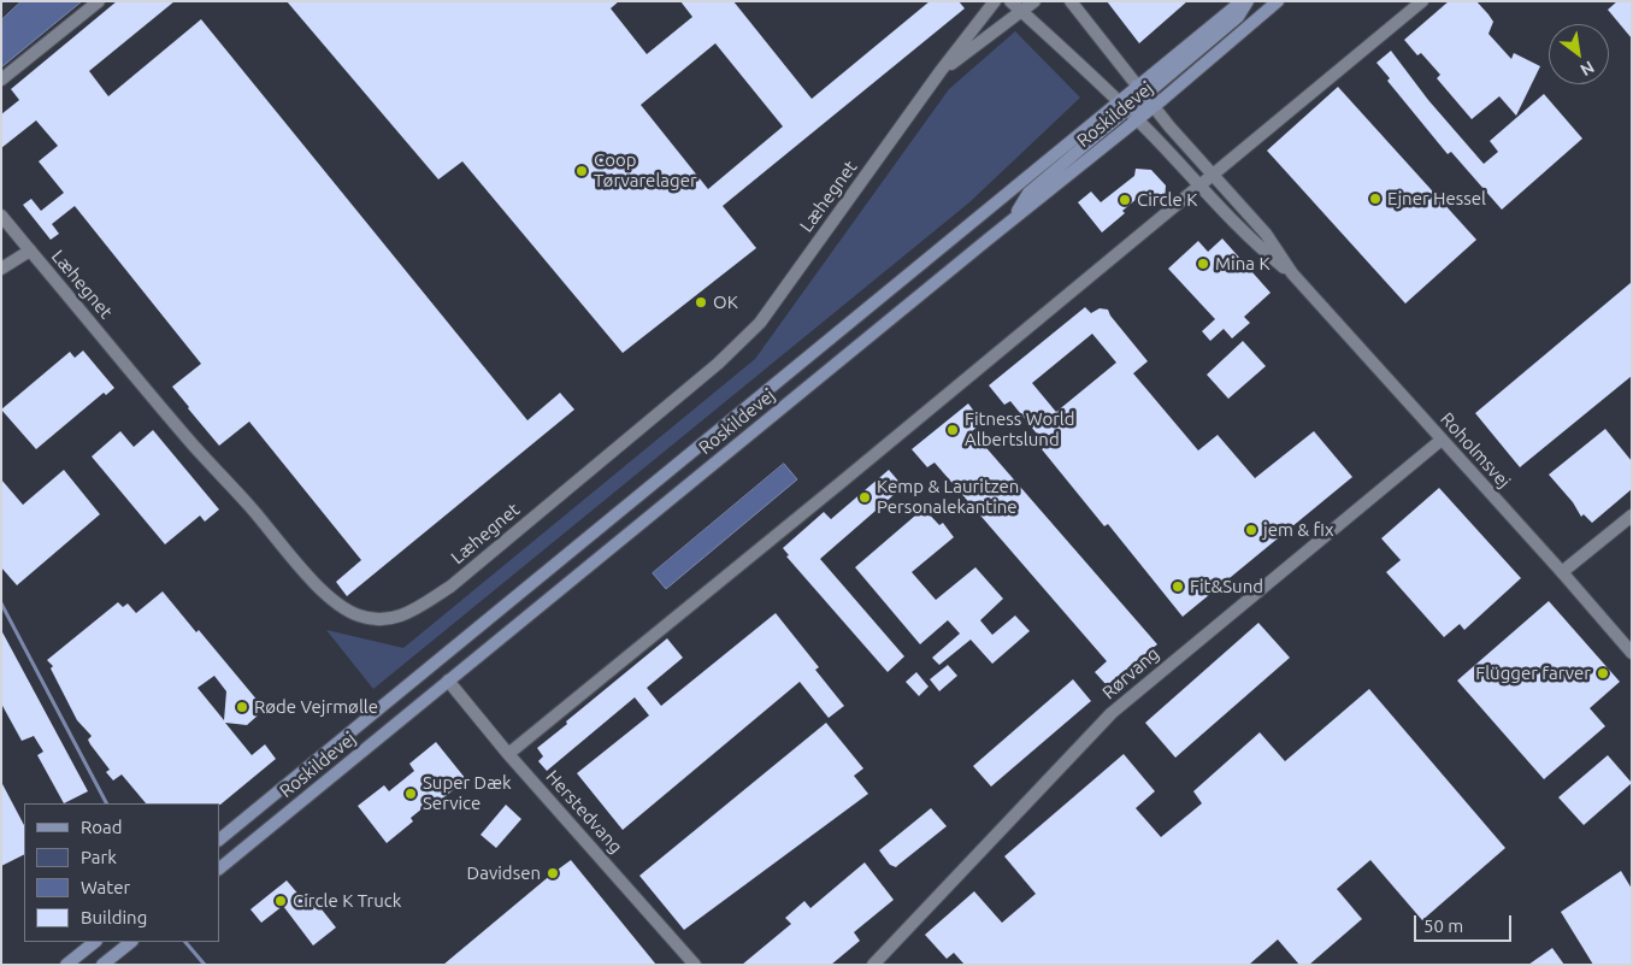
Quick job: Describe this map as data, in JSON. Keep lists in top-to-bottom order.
{
  "streets": {
    "main road": ["Roskildevej"],
    "street": [
      "Læhegnet",
      "Roholmsvej",
      "Rørvang",
      "Herstedvang"
    ]
  },
  "crossings": [
    ["Roskildevej", "Roholmsvej"],
    ["Roskildevej", "Herstedvang"],
    ["Læhegnet", "Roholmsvej"],
    ["Roholmsvej", "Rørvang"]
  ],
  "places": [
    "Coop Tørvarelager",
    "Ejner Hessel",
    "Circle K",
    "Mina K",
    "OK",
    "Fitness World Albertslund",
    "Kemp & Lauritzen Personalekantine",
    "jem & fix",
    "Fit&Sund",
    "Flügger farver",
    "Røde Vejrmølle",
    "Super Dæk Service",
    "Davidsen",
    "Circle K Truck"
  ],
  "legend": [
    "Road",
    "Park",
    "Water",
    "Building"
  ],
  "scale_bar": "50 m",
  "north": "bottom right"
}
